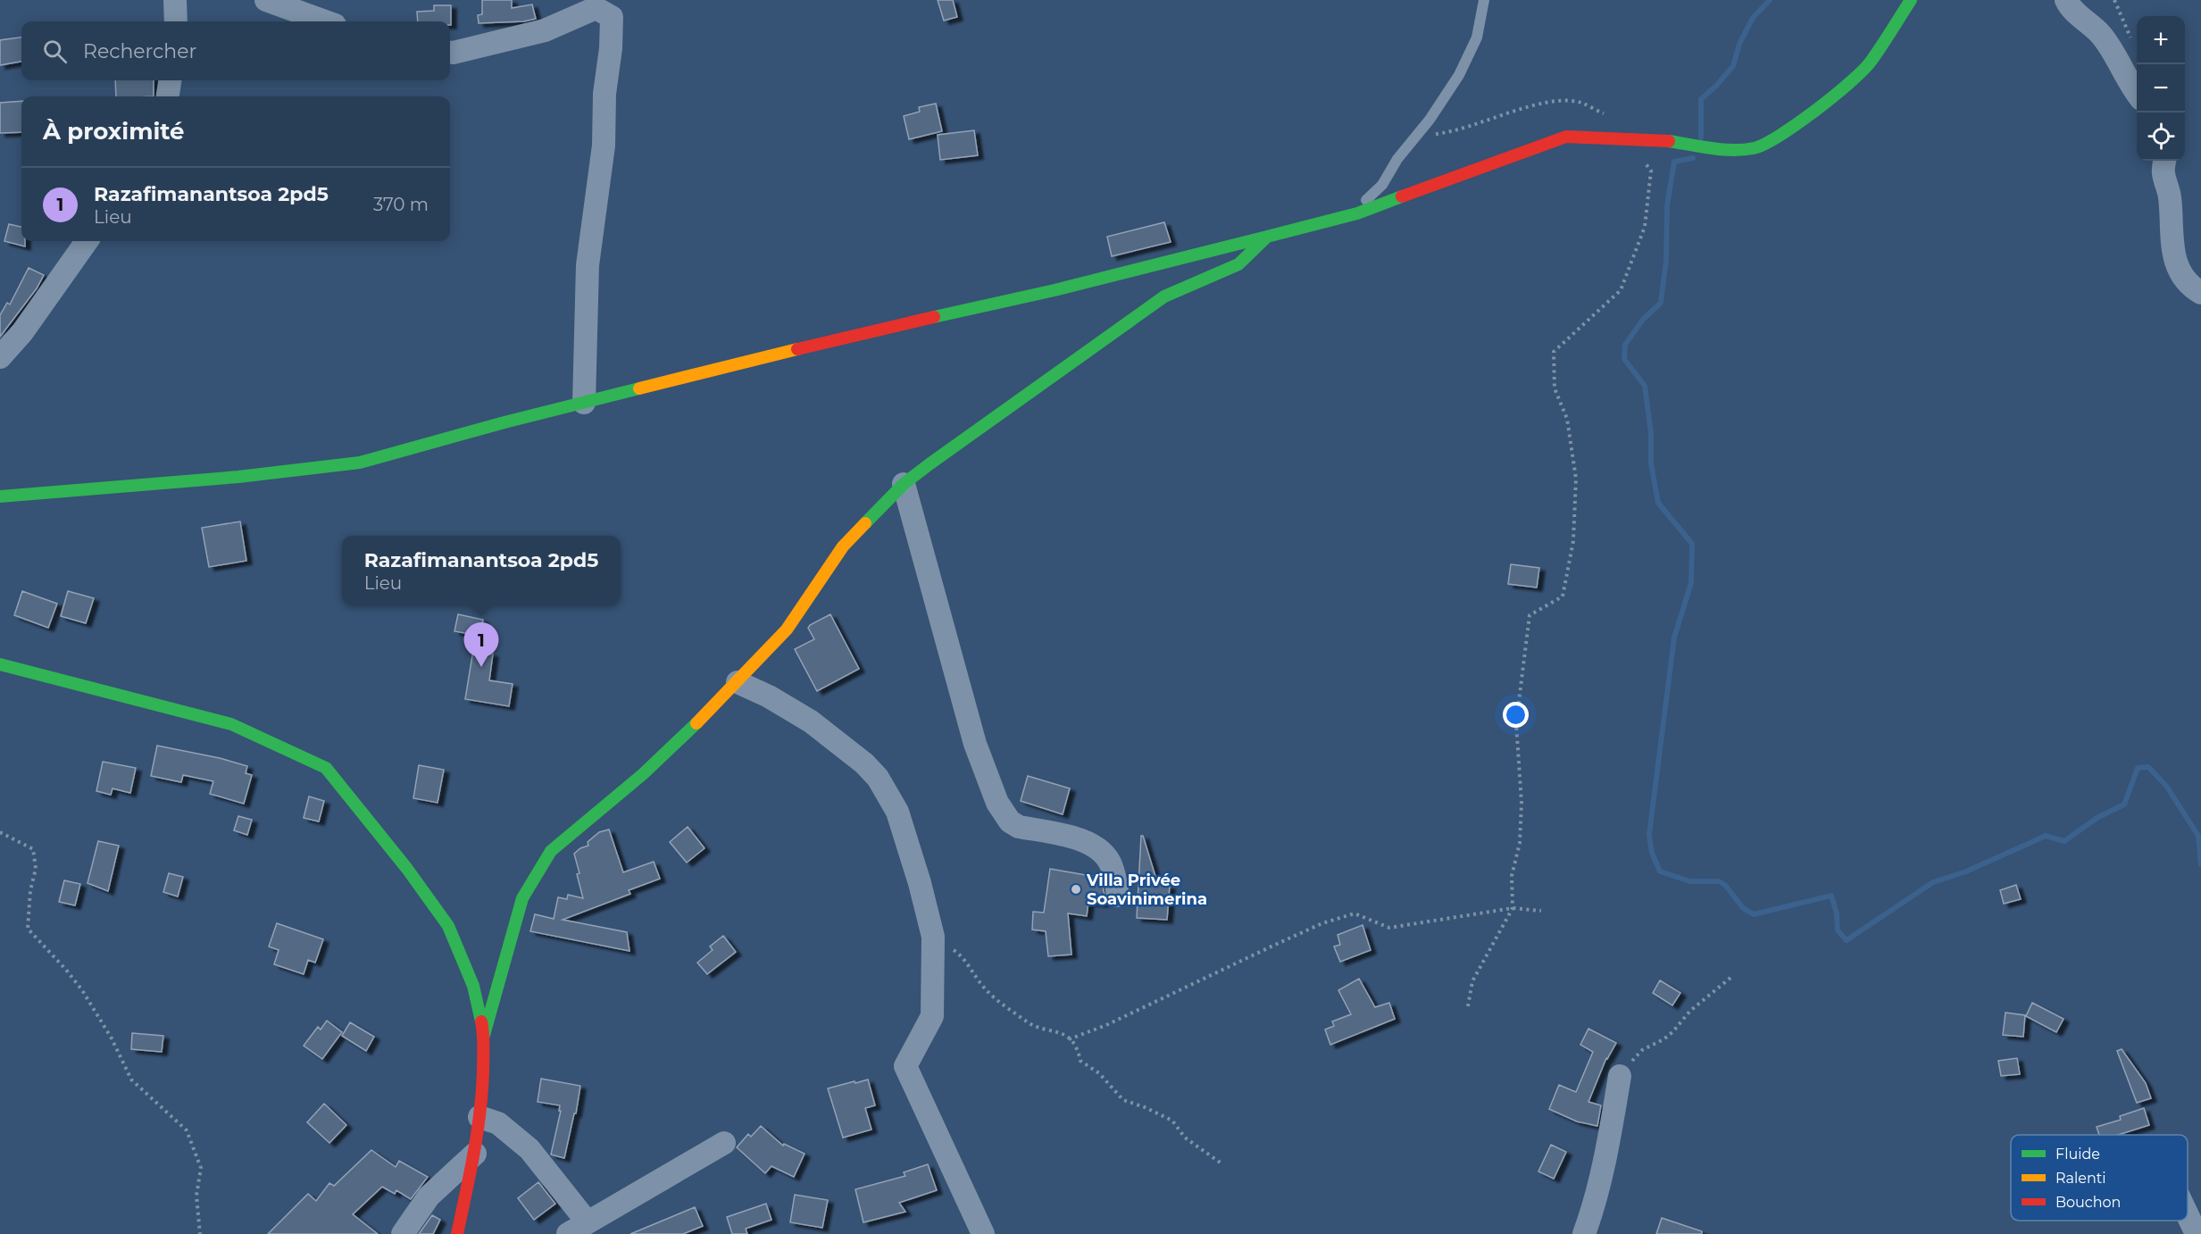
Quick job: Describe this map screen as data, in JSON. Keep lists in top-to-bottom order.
{
  "places": ["Villa Privée Soavinimerina"],
  "legend": ["Fluide", "Ralenti", "Bouchon"],
  "page": {
    "map_buttons": ["+", "−"],
    "search": "Rechercher",
    "heading": "À proximité",
    "list": [
      {
        "mark": "1",
        "name": "Razafimanantsoa 2pd5",
        "note": "Lieu",
        "value": "370 m"
      }
    ],
    "popup": ["Razafimanantsoa 2pd5", "Lieu"],
    "pins": "1"
  }
}
